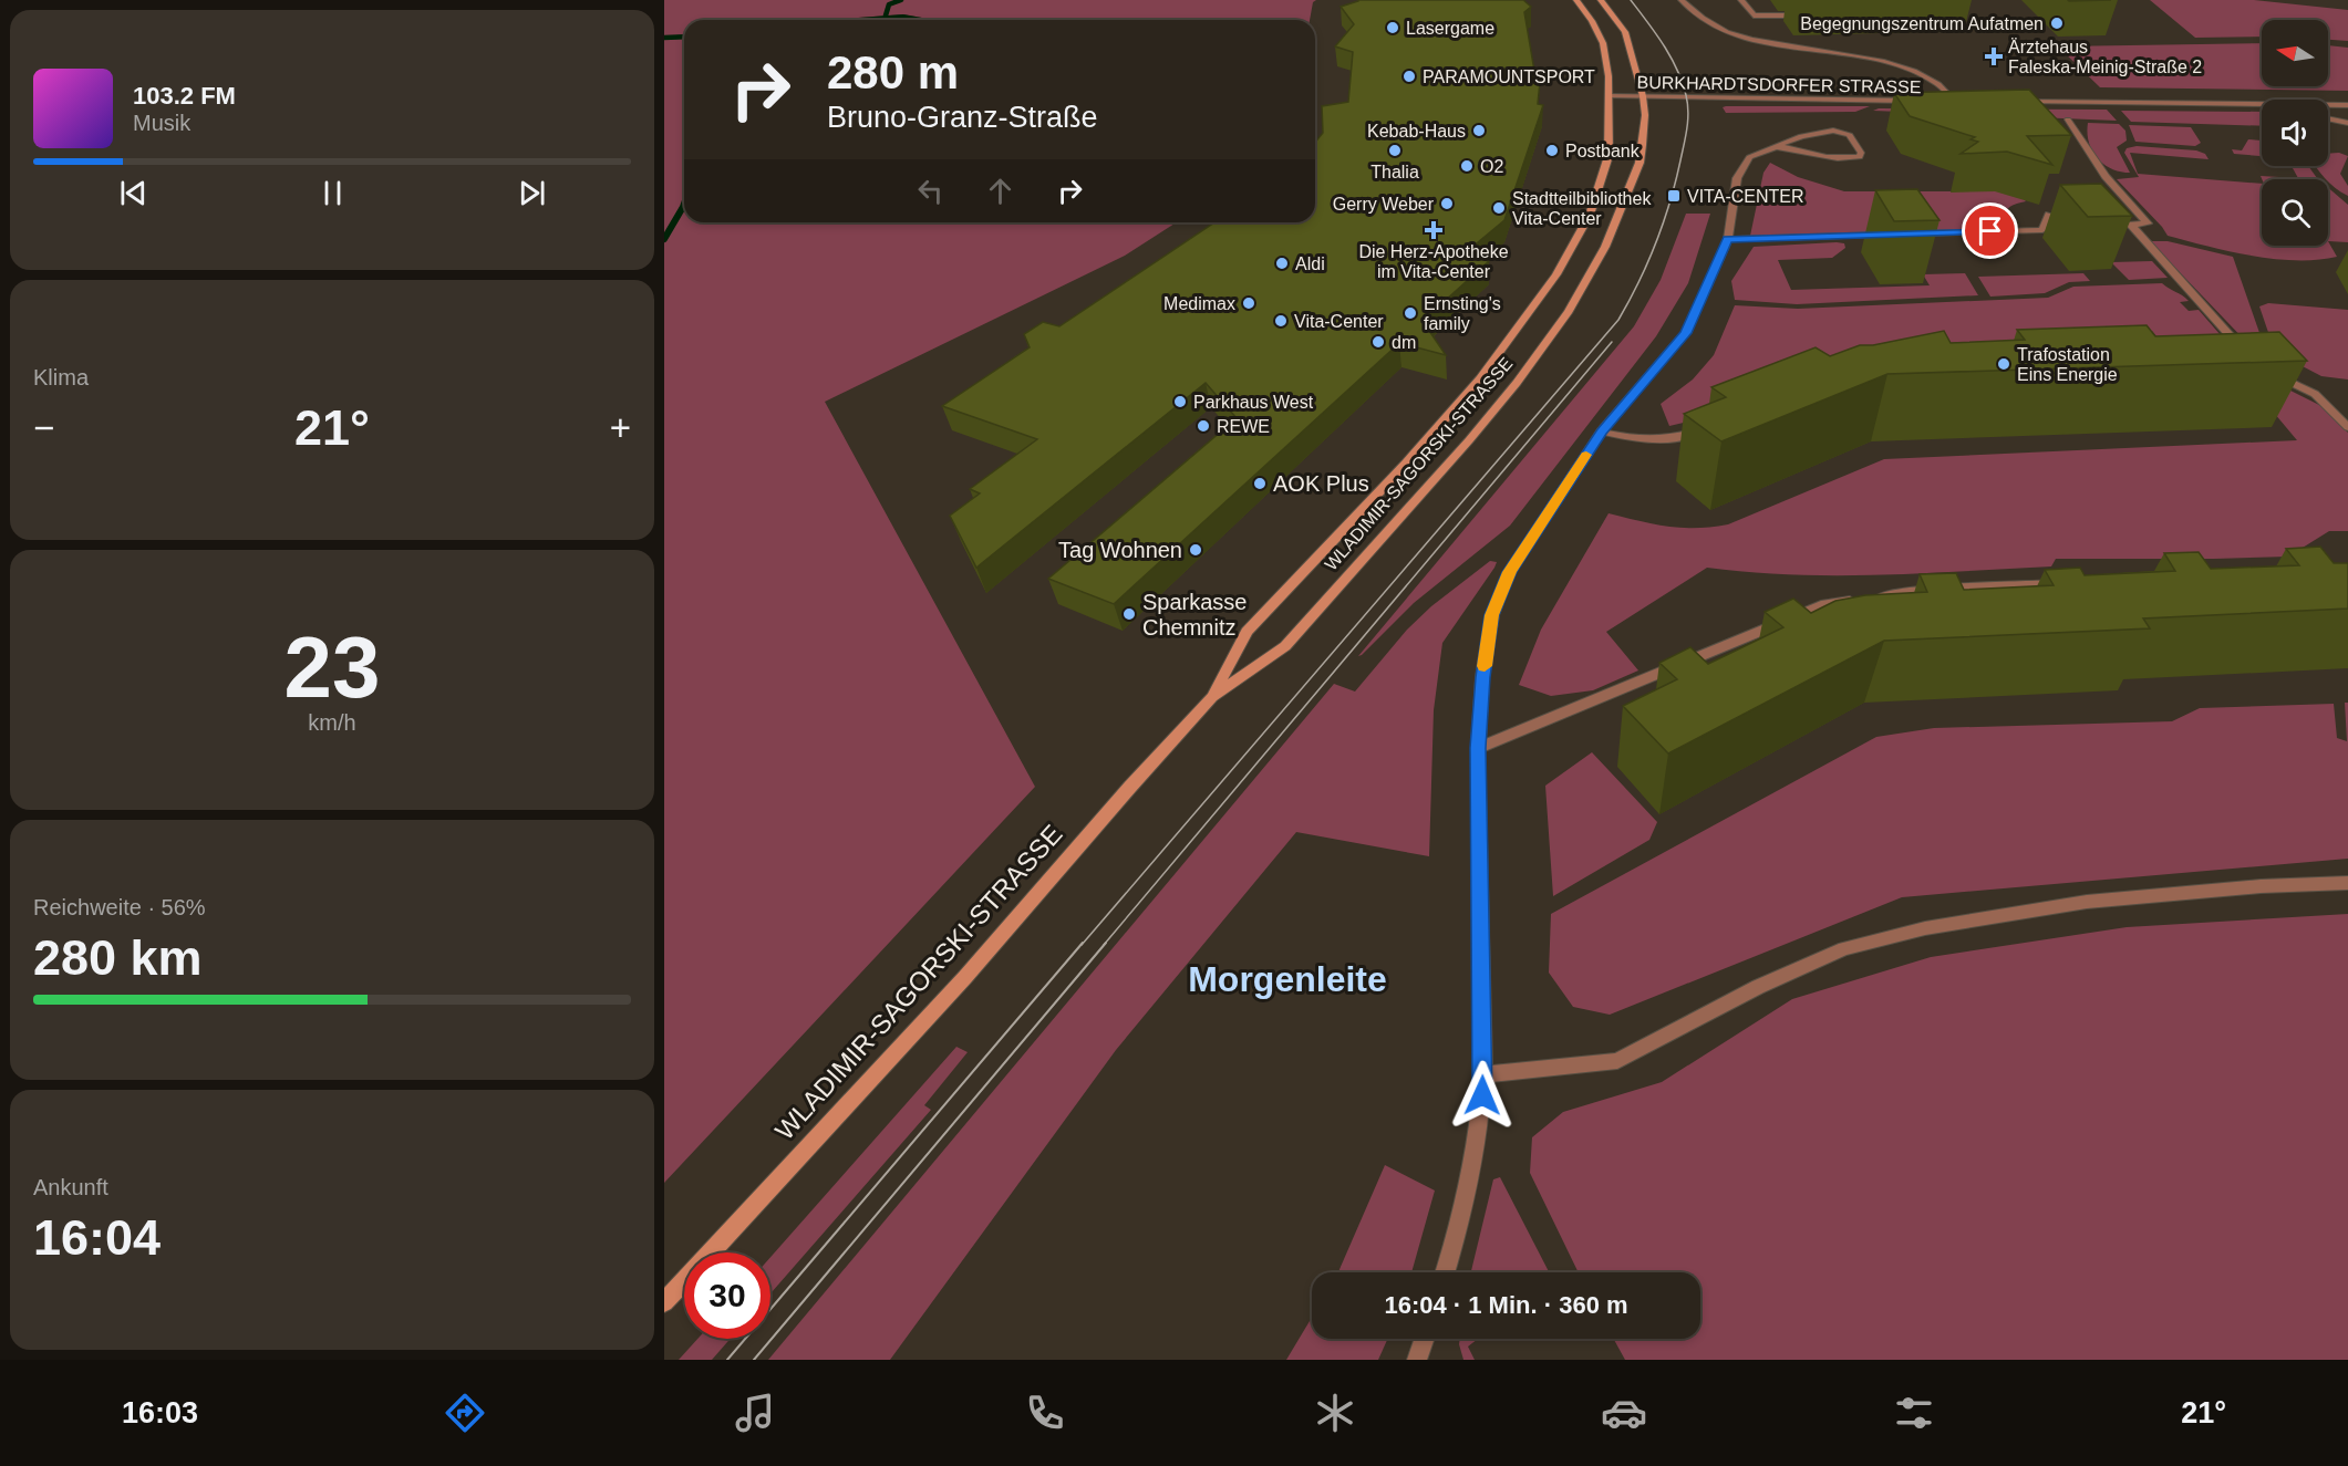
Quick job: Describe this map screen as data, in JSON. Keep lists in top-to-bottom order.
{
  "streets": {
    "main road": ["WLADIMIR-SAGORSKI-STRASSE"],
    "street": ["BURKHARDTSDORFER STRASSE"]
  },
  "crossings": [
    ["BURKHARDTSDORFER STRASSE", "WLADIMIR-SAGORSKI-STRASSE"]
  ],
  "districts": ["Morgenleite"],
  "places": {
    "other": [
      "Begegnungszentrum Aufatmen",
      "Lasergame",
      "PARAMOUNTSPORT",
      "Kebab-Haus",
      "Thalia",
      "Postbank",
      "O2",
      "Gerry Weber",
      "Stadtteilbibliothek Vita-Center",
      "Aldi",
      "Medimax",
      "Ernsting's family",
      "Vita-Center",
      "dm",
      "Trafostation Eins Energie",
      "Parkhaus West",
      "REWE",
      "AOK Plus",
      "Tag Wohnen",
      "Sparkasse Chemnitz"
    ],
    "health": ["Ärztehaus Faleska-Meinig-Straße 2", "Die Herz-Apotheke im Vita-Center"],
    "transit": ["VITA-CENTER"]
  },
  "north": "left",
  "page": {
    "turn": ["280 m", "Bruno-Granz-Straße"],
    "song": ["103.2 FM", "Musik"],
    "tile": [
      "Klima",
      ["23", "km/h"],
      ["Reichweite · 56%", "280 km"],
      ["Ankunft", "16:04"]
    ],
    "heat": ["−", "21°", "+"],
    "limit": "30",
    "trip": "16:04 · 1 Min. · 360 m",
    "tabs": ["16:03", "21°"]
  }
}
